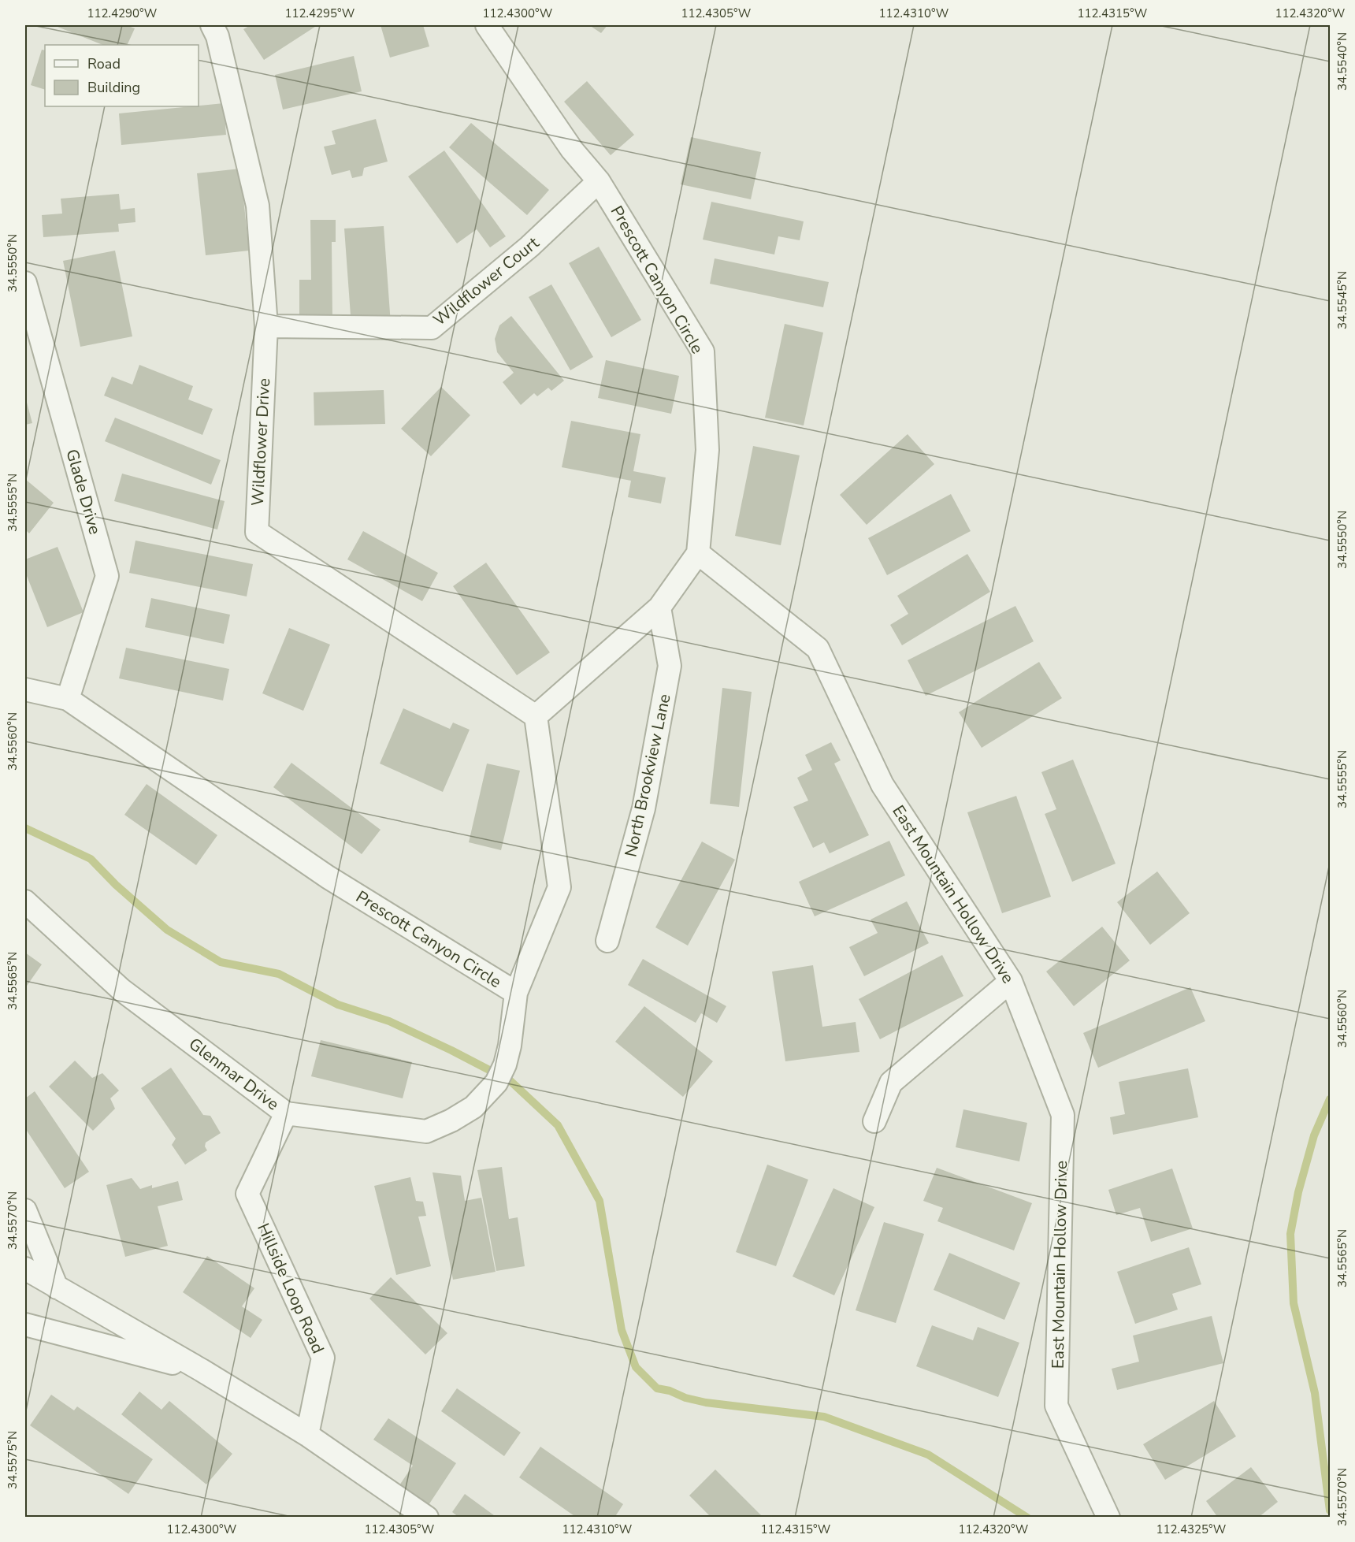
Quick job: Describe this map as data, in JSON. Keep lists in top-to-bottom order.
{
  "streets": {
    "street": [
      "Prescott Canyon Circle",
      "Wildflower Court",
      "Wildflower Drive",
      "Glade Drive",
      "North Brookview Lane",
      "East Mountain Hollow Drive",
      "Glenmar Drive",
      "Hillside Loop Road"
    ]
  },
  "crossings": [
    ["Prescott Canyon Circle", "Wildflower Court"],
    ["Prescott Canyon Circle", "Wildflower Drive"],
    ["Prescott Canyon Circle", "Glade Drive"],
    ["Prescott Canyon Circle", "East Mountain Hollow Drive"],
    ["Prescott Canyon Circle", "Glenmar Drive"],
    ["Wildflower Court", "Wildflower Drive"],
    ["Glenmar Drive", "Hillside Loop Road"]
  ],
  "legend": ["Road", "Building"],
  "coordinates": [
    "112.4290°W",
    "112.4295°W",
    "112.4300°W",
    "112.4305°W",
    "112.4310°W",
    "112.4315°W",
    "112.4320°W",
    "34.5540°N",
    "34.5550°N",
    "34.5545°N",
    "34.5555°N",
    "34.5560°N",
    "34.5565°N",
    "34.5570°N",
    "34.5575°N",
    "112.4325°W"
  ]
}
